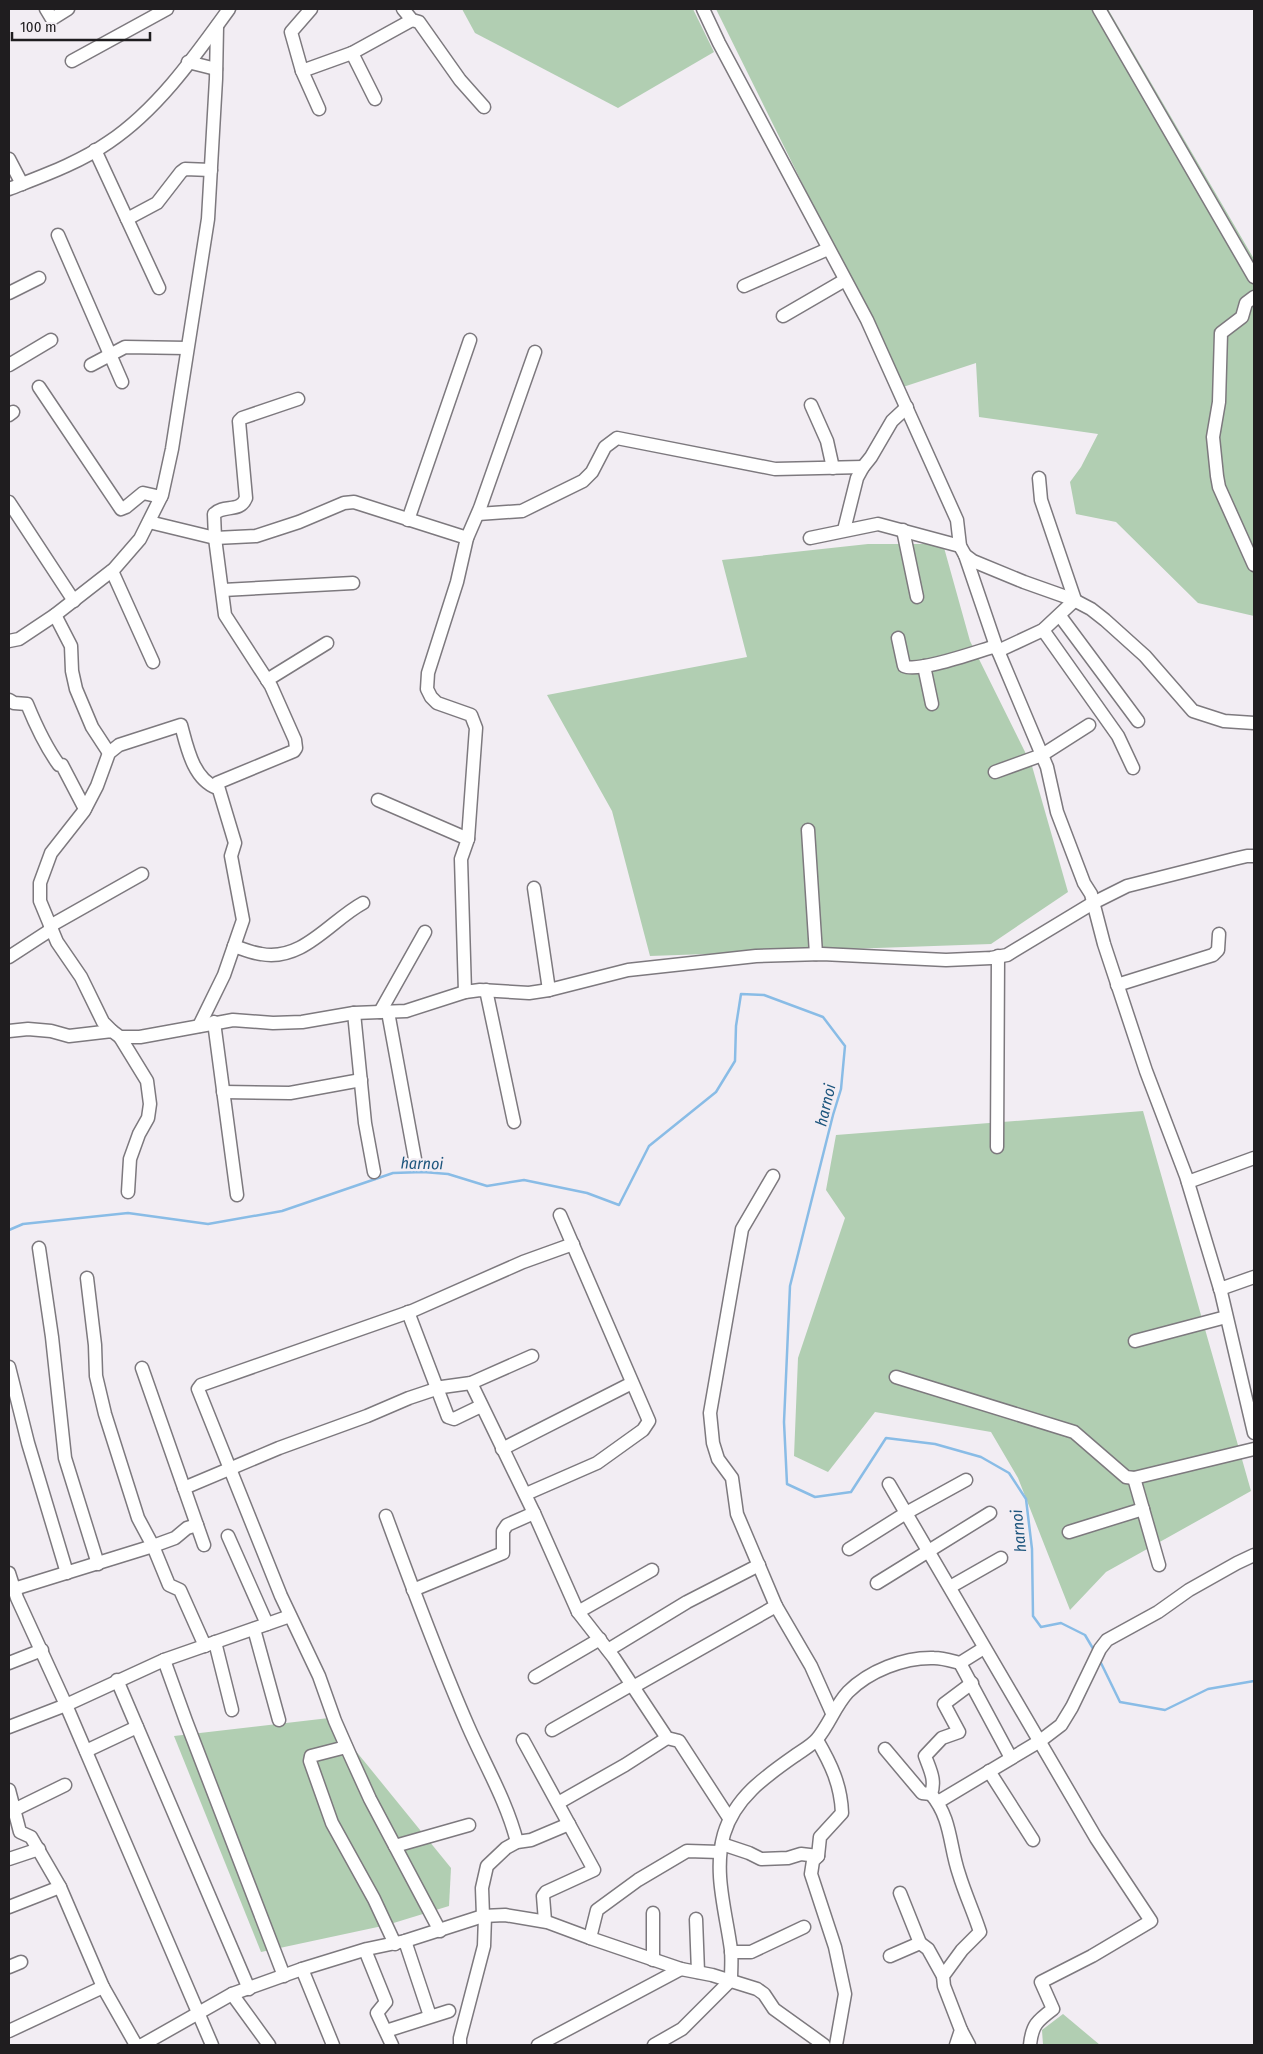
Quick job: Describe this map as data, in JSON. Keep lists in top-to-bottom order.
{
  "water": ["harnoi"],
  "scale_bar": "100 m"
}
